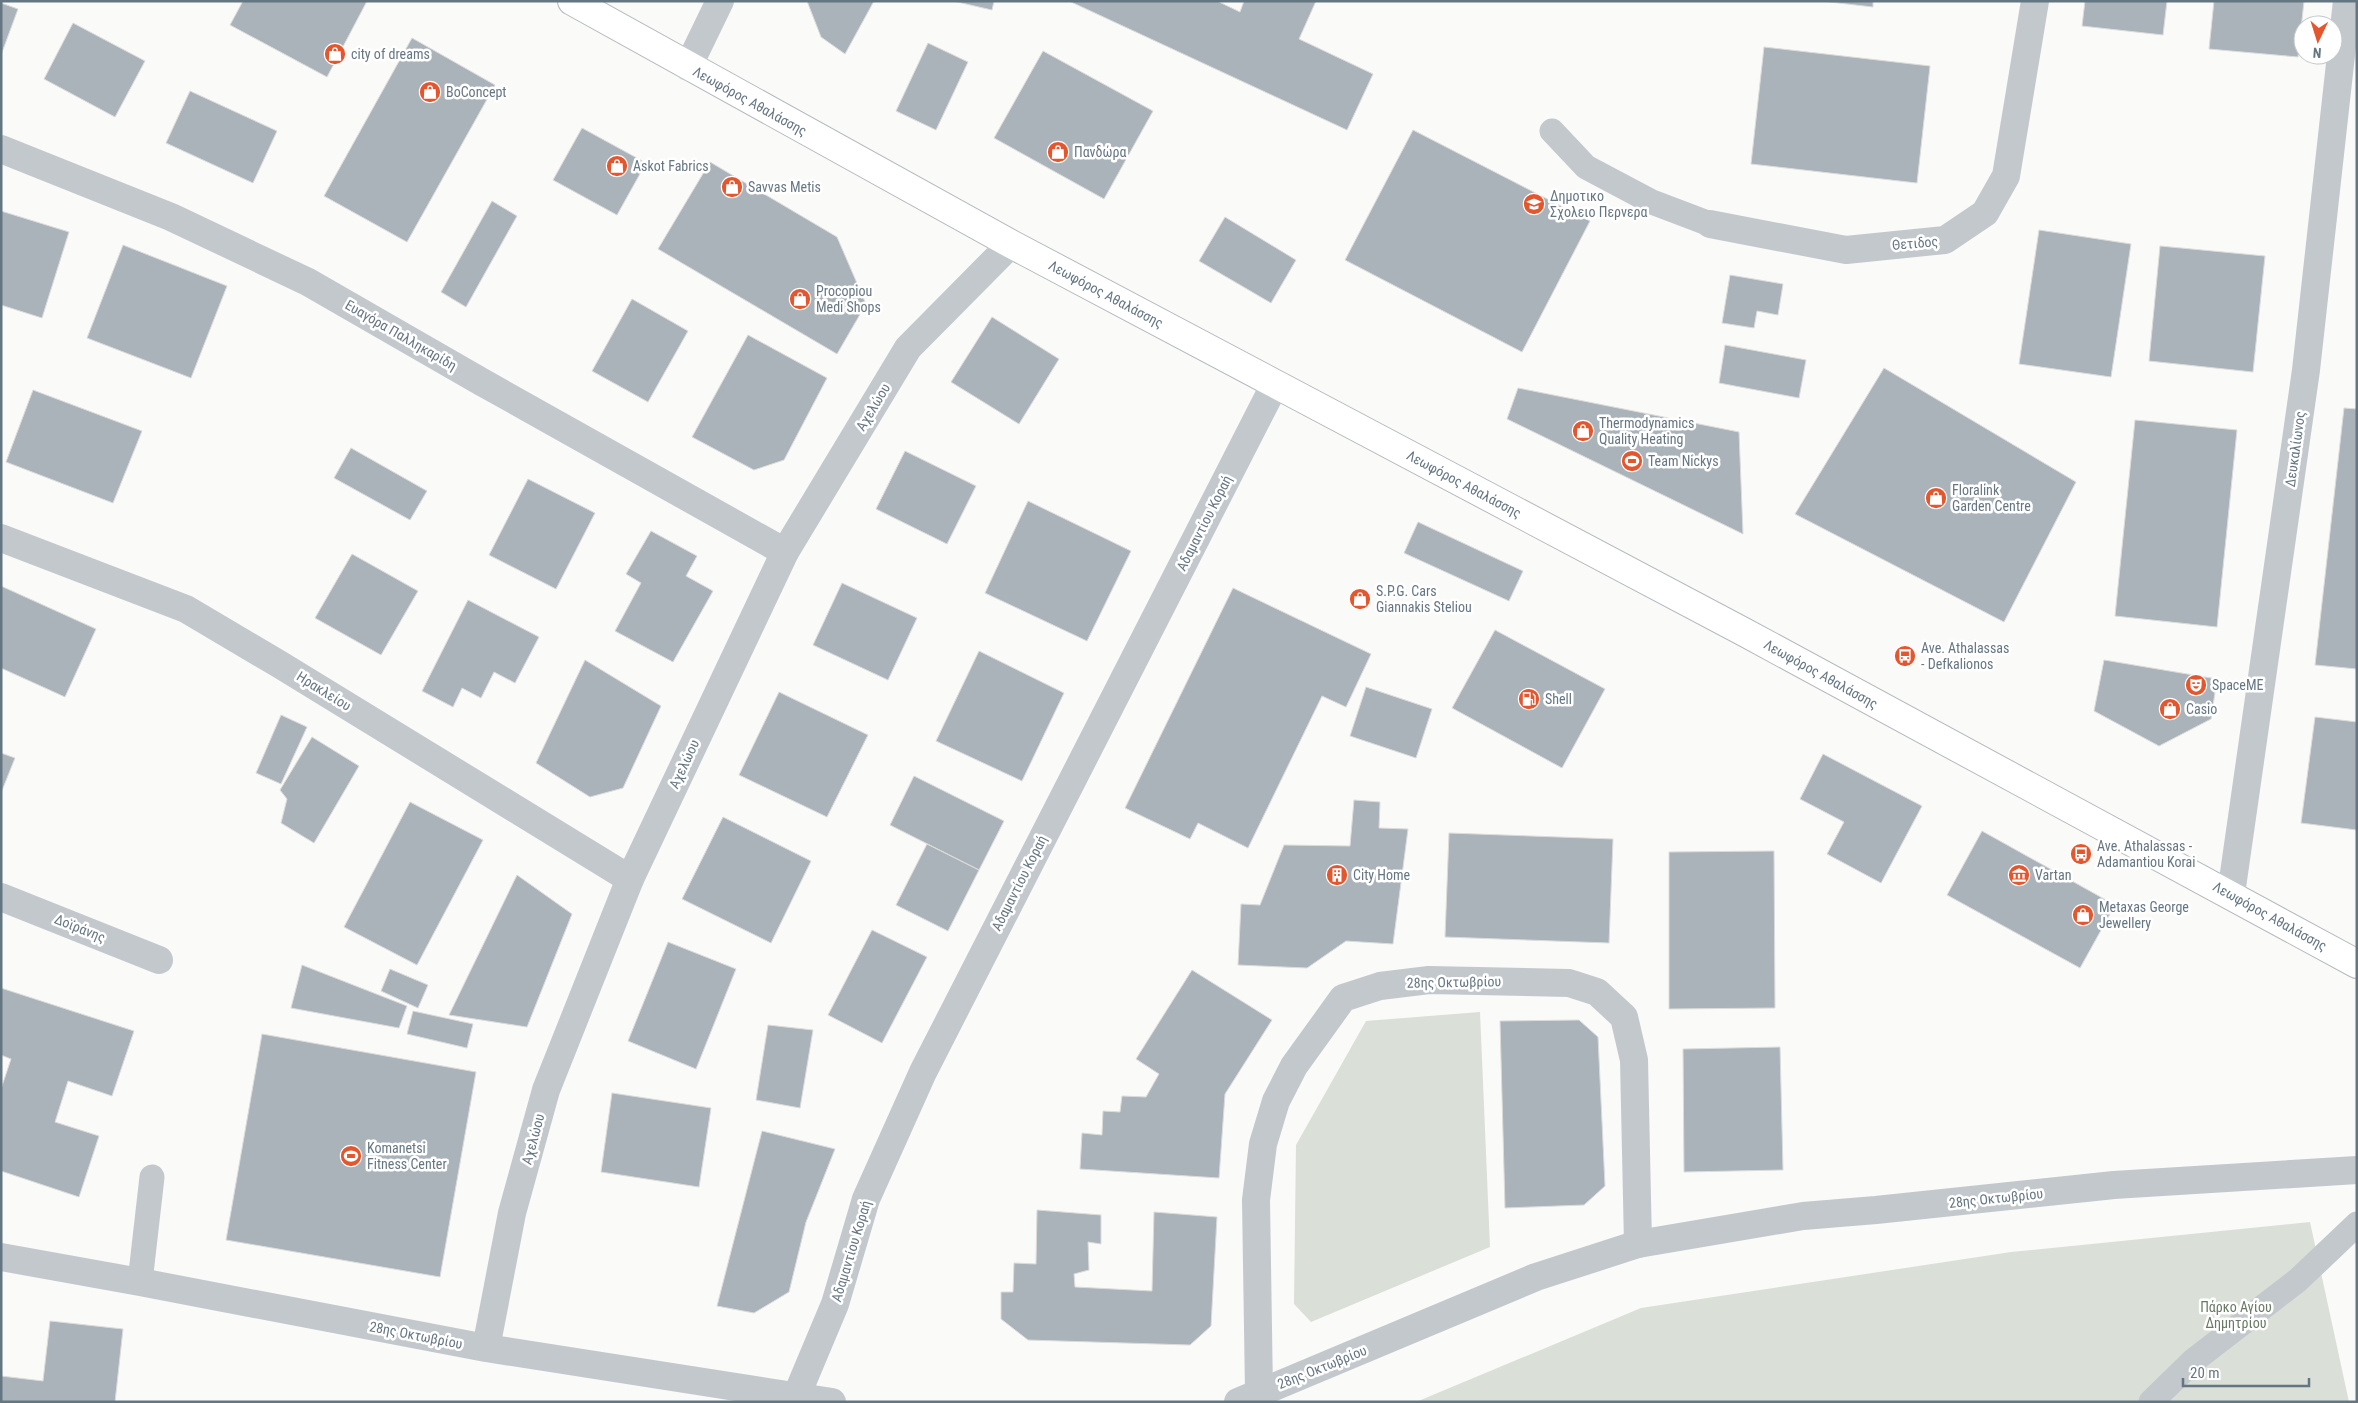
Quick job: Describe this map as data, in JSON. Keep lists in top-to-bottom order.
{
  "streets": {
    "main road": ["Λεωφόρος Αθαλάσσης"],
    "street": [
      "Θετιδος",
      "Ευαγόρα Παλληκαρίδη",
      "Αχελώου",
      "Δευκαλίωνος",
      "Αδαμαντίου Κοραή",
      "Ηρακλείου",
      "Δοϊράνης",
      "28ης Οκτωβρίου"
    ]
  },
  "crossings": [
    ["Λεωφόρος Αθαλάσσης", "Αχελώου"],
    ["Λεωφόρος Αθαλάσσης", "Δευκαλίωνος"],
    ["Λεωφόρος Αθαλάσσης", "Αδαμαντίου Κοραή"],
    ["Ευαγόρα Παλληκαρίδη", "Αχελώου"],
    ["Αχελώου", "Ηρακλείου"],
    ["Αχελώου", "28ης Οκτωβρίου"],
    ["Αδαμαντίου Κοραή", "28ης Οκτωβρίου"]
  ],
  "parks": ["Πάρκο Αγίου Δημητρίου"],
  "places": {
    "shop": [
      "city of dreams",
      "BoConcept",
      "Πανδώρα",
      "Askot Fabrics",
      "Savvas Metis",
      "Procopiou Medi Shops",
      "Thermodynamics Quality Heating",
      "Floralink Garden Centre",
      "S.P.G. Cars Giannakis Steliou",
      "Casio",
      "Metaxas George Jewellery"
    ],
    "school or university": ["Δημοτικο Σχολειο Περνερα"],
    "sports": ["Team Nickys", "Komanetsi Fitness Center"],
    "bus stop": ["Ave. Athalassas - Defkalionos", "Ave. Athalassas - Adamantiou Korai"],
    "theatre": ["SpaceME"],
    "fuel station": ["Shell"],
    "building": ["City Home"],
    "museum": ["Vartan"]
  },
  "scale_bar": "20 m",
  "north": "bottom"
}
